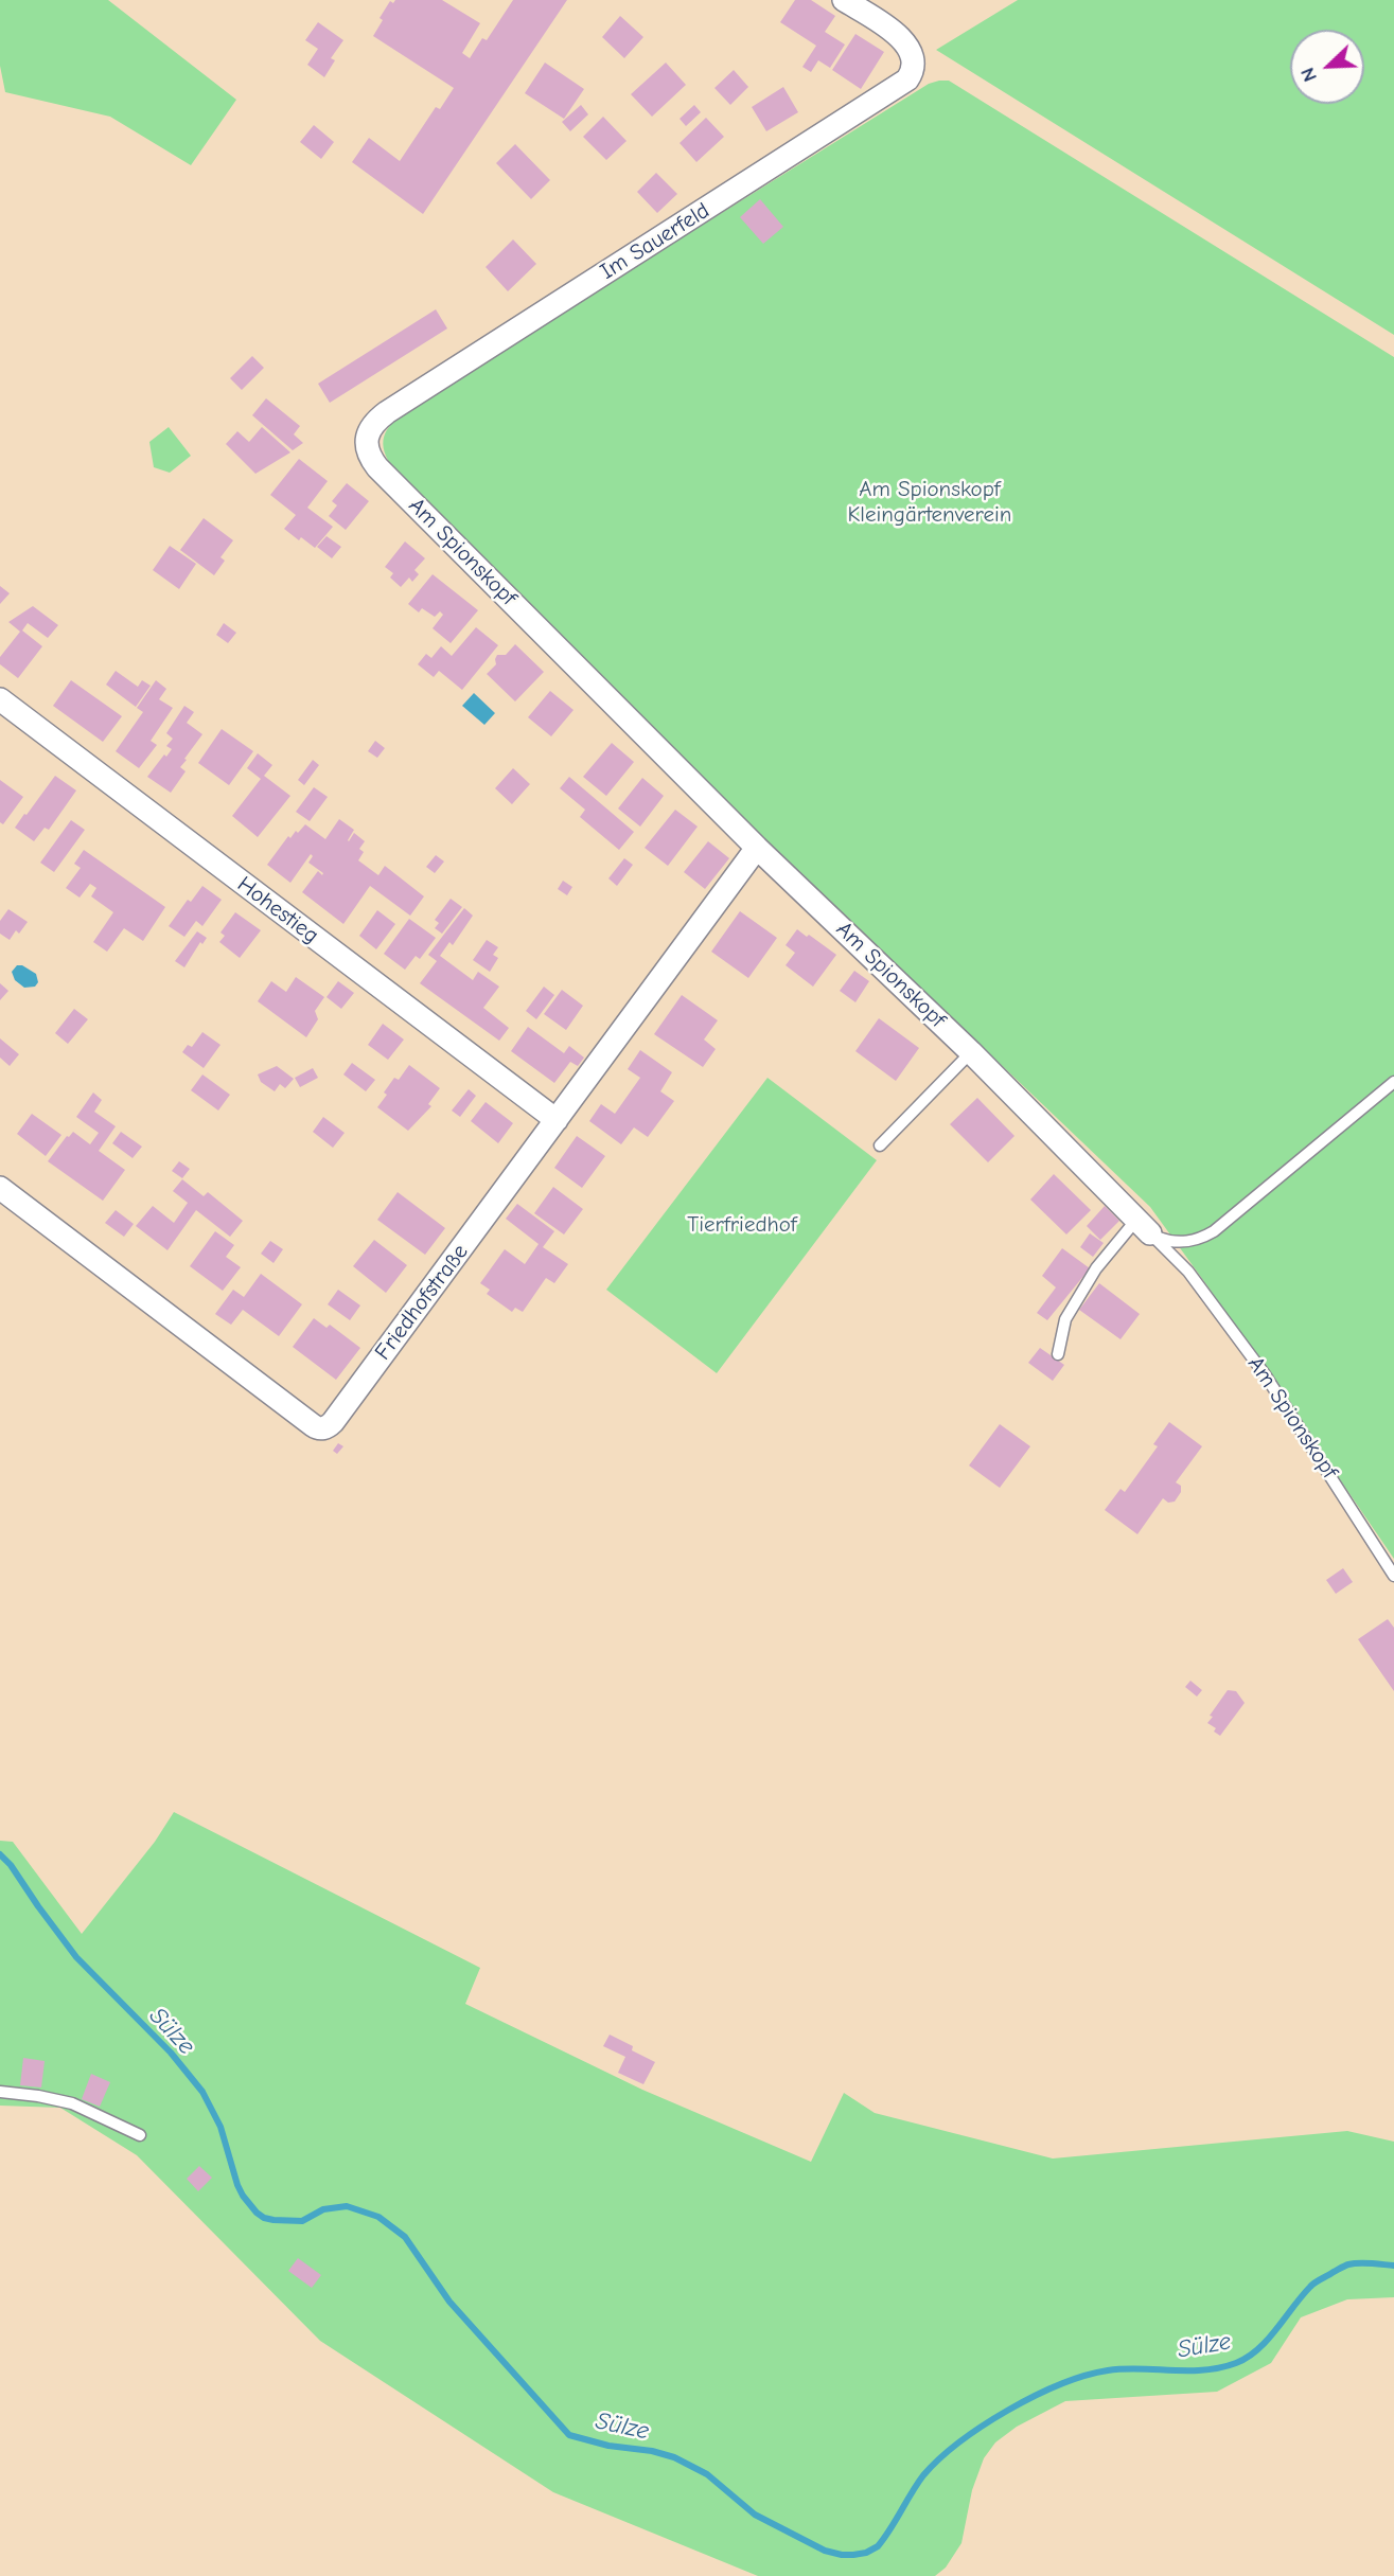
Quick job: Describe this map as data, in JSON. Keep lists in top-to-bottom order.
{
  "streets": {
    "street": [
      "Im Sauerfeld",
      "Am Spionskopf",
      "Hohestieg",
      "Friedhofstraße"
    ]
  },
  "crossings": [
    ["Im Sauerfeld", "Am Spionskopf"],
    ["Am Spionskopf", "Friedhofstraße"],
    ["Hohestieg", "Friedhofstraße"]
  ],
  "water": ["Sülze"],
  "parks": ["Am Spionskopf Kleingärtenverein", "Tierfriedhof"],
  "north": "bottom left"
}
